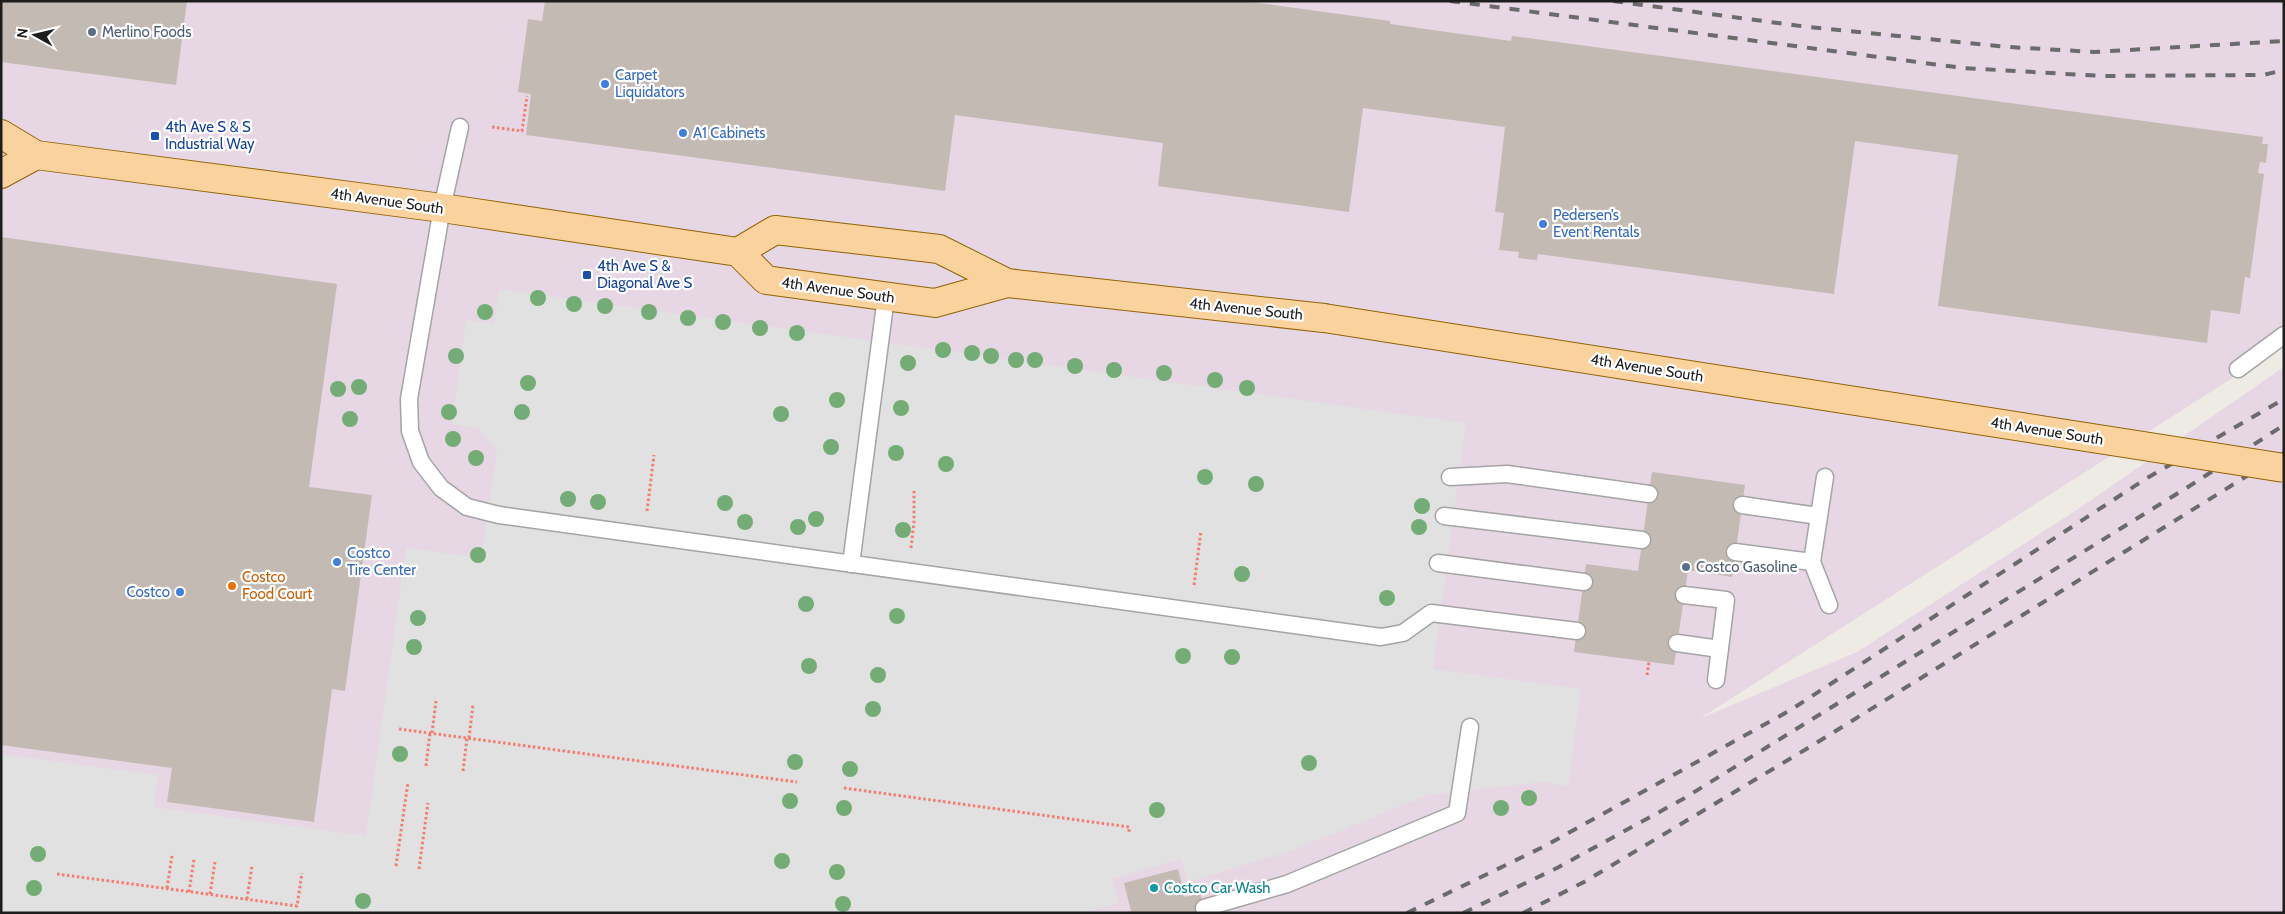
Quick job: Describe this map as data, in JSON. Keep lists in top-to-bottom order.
{
  "streets": {
    "main road": ["4th Avenue South"]
  },
  "places": {
    "other": [
      "Merlino Foods",
      "Carpet Liquidators",
      "A1 Cabinets",
      "Pedersen’s Event Rentals",
      "Costco Tire Center",
      "Costco Gasoline",
      "Costco Food Court",
      "Costco",
      "Costco Car Wash"
    ],
    "transit": ["4th Ave S & S Industrial Way", "4th Ave S & Diagonal Ave S"]
  },
  "north": "left"
}
